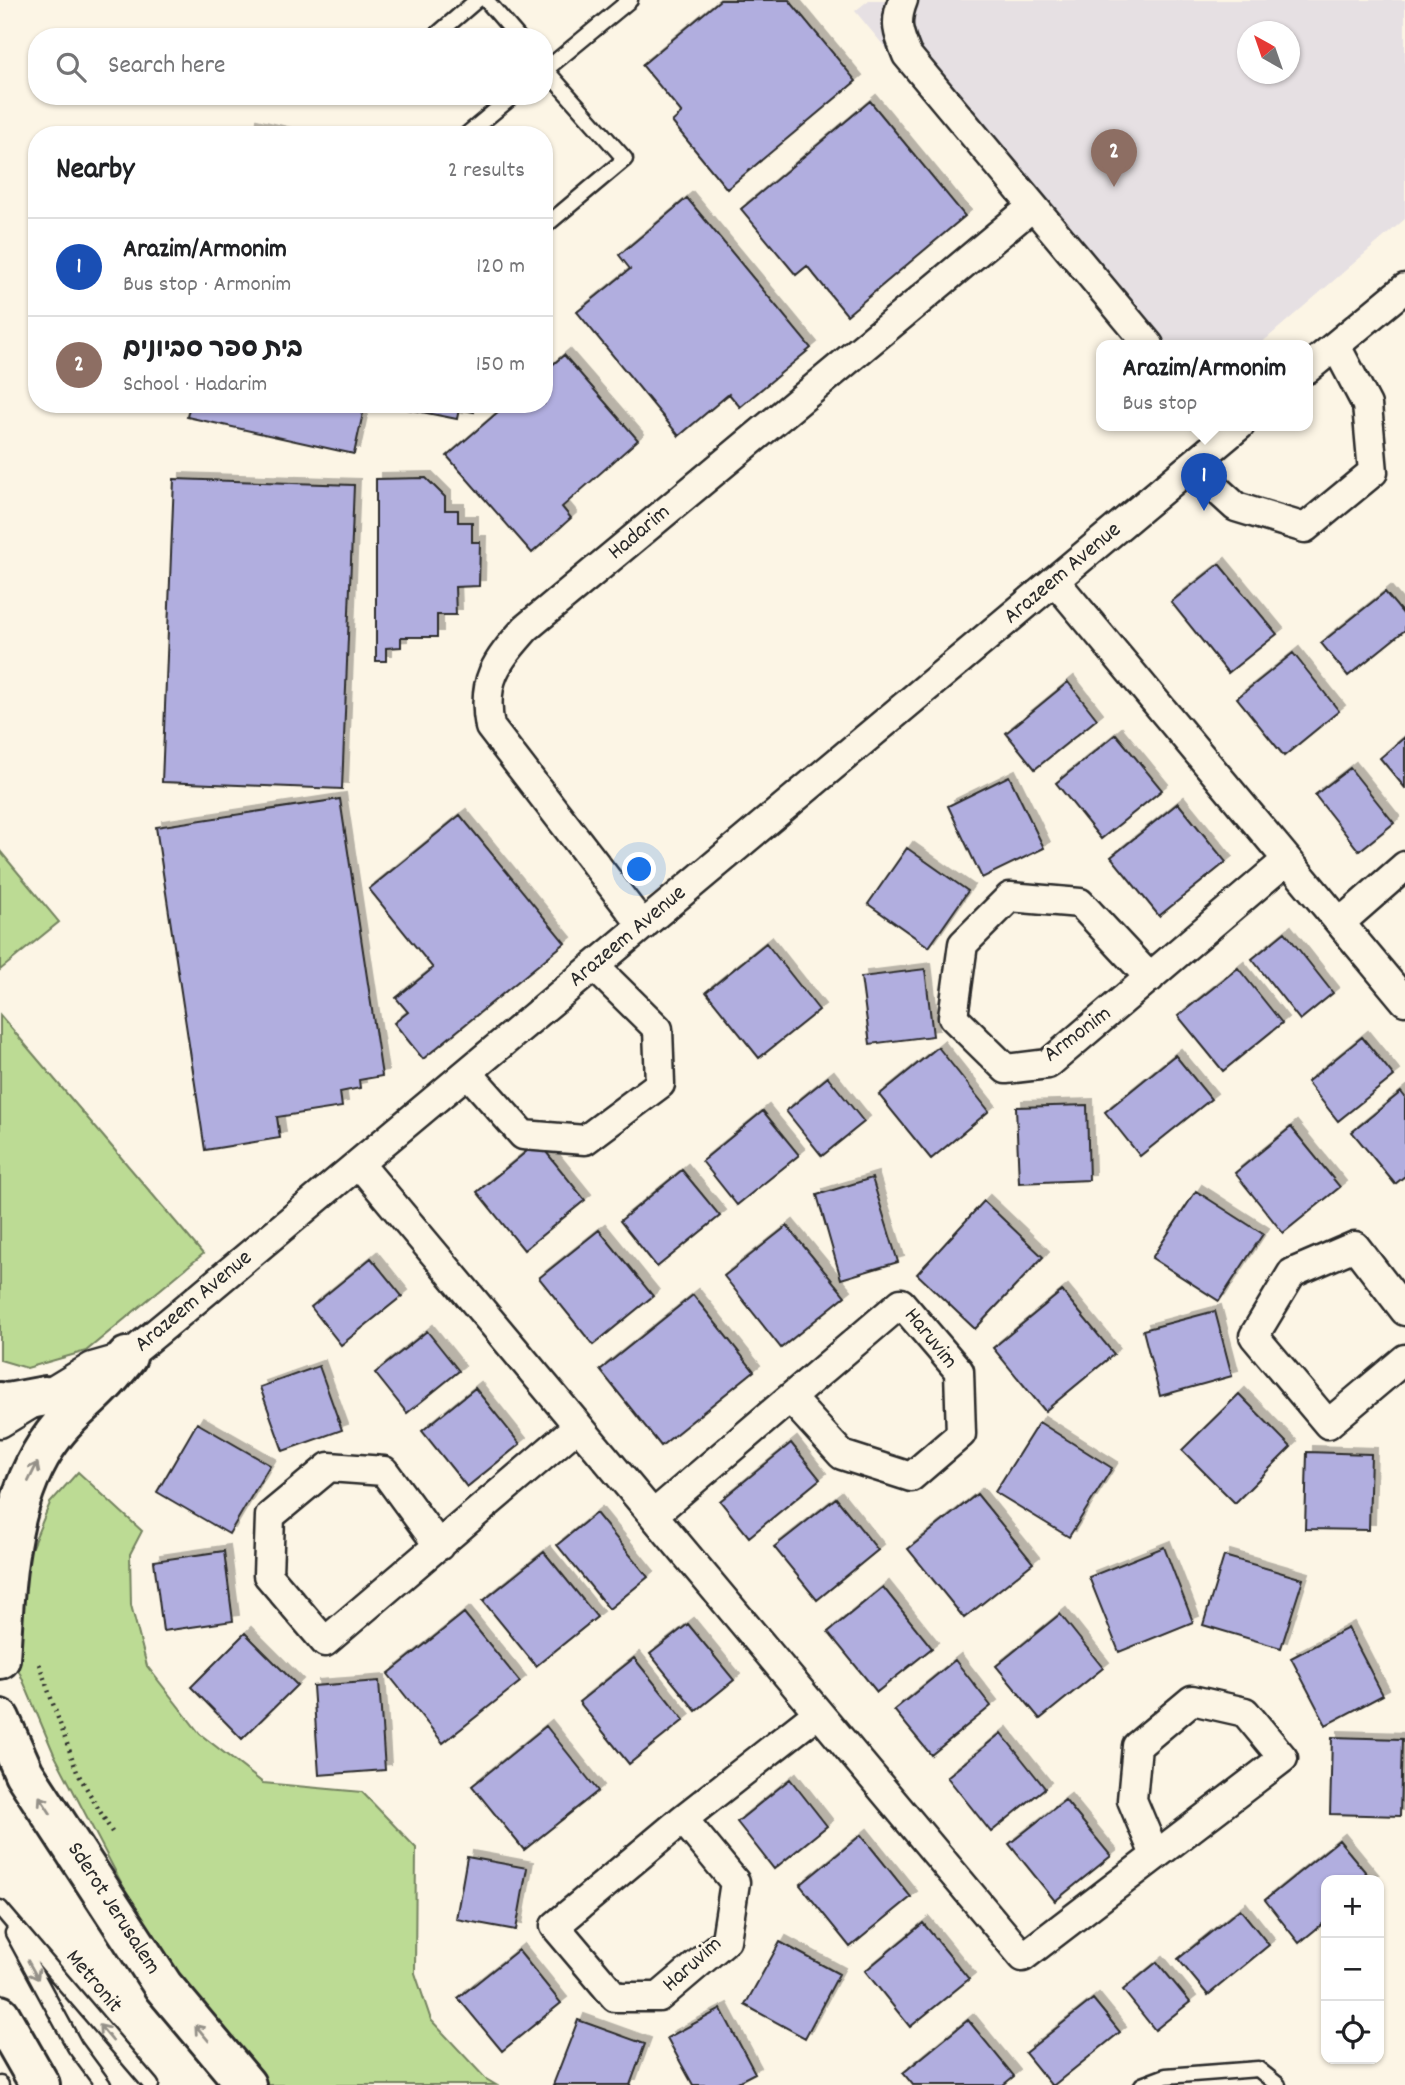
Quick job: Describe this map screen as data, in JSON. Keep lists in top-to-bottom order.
{
  "streets": {
    "main road": ["Sderot Jerusalem"],
    "street": [
      "Hadarim",
      "Arazeem Avenue",
      "Armonim",
      "Haruvim"
    ],
    "lane": ["Metronit"]
  },
  "crossings": [
    ["Hadarim", "Arazeem Avenue"]
  ],
  "one_way": ["Sderot Jerusalem"],
  "north": "top left",
  "page": {
    "search": "Search here",
    "heading": ["Nearby", "2 results"],
    "pins": ["2", "1"],
    "list": [
      {
        "mark": "1",
        "name": "Arazim/Armonim",
        "note": "Bus stop · Armonim",
        "value": "120 m"
      },
      {
        "mark": "2",
        "name": "בית ספר סביונים",
        "note": "School · Hadarim",
        "value": "150 m"
      }
    ],
    "popup": ["Arazim/Armonim", "Bus stop"],
    "map_buttons": ["+", "−"]
  }
}
